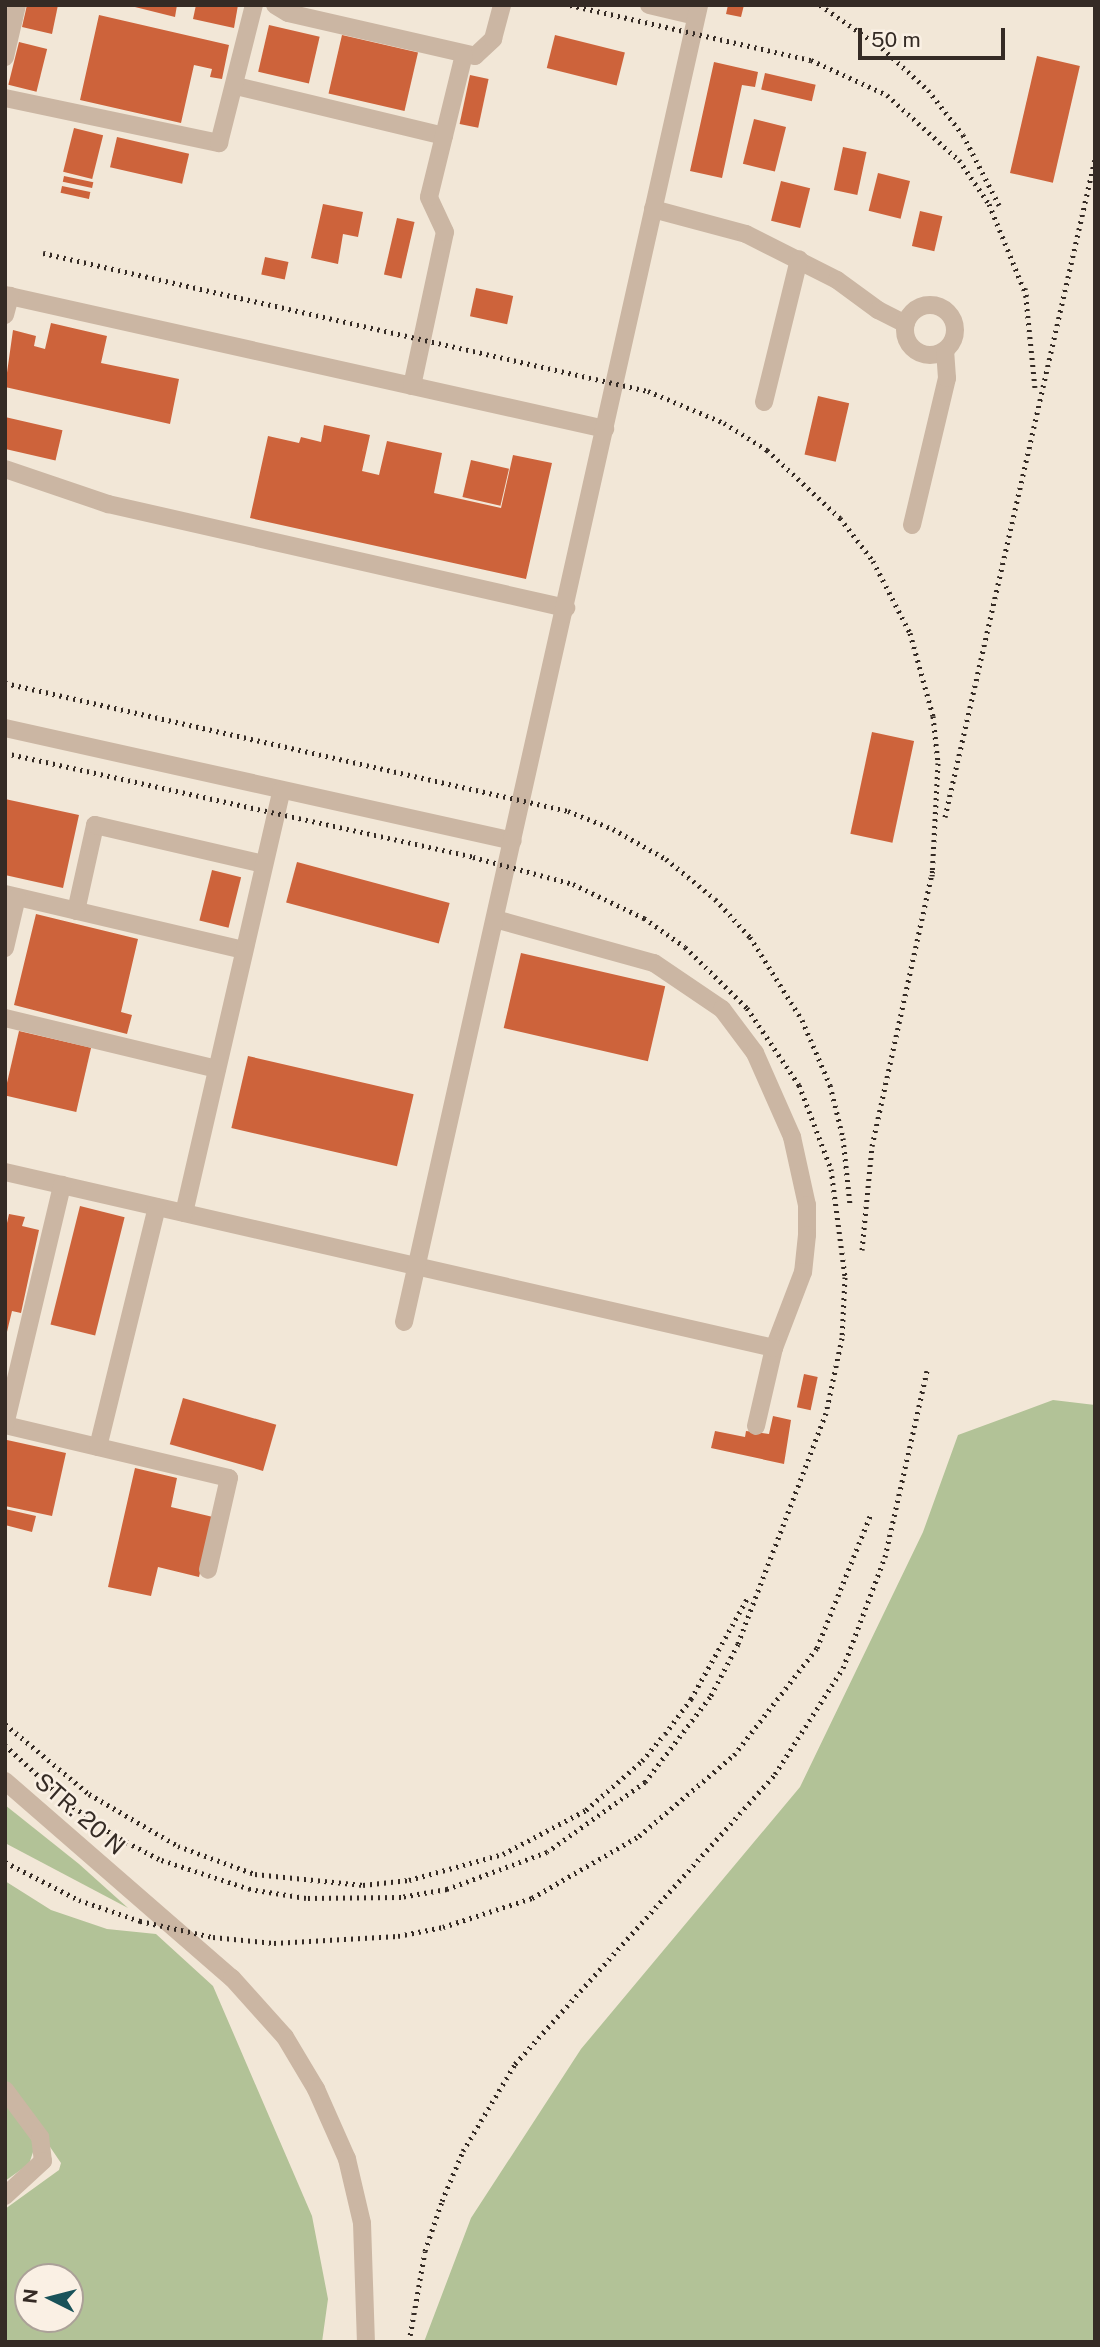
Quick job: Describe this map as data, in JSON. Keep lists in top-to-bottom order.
{
  "streets": {
    "lane": ["STR. 20 N"]
  },
  "scale_bar": "50 m",
  "north": "left"
}
